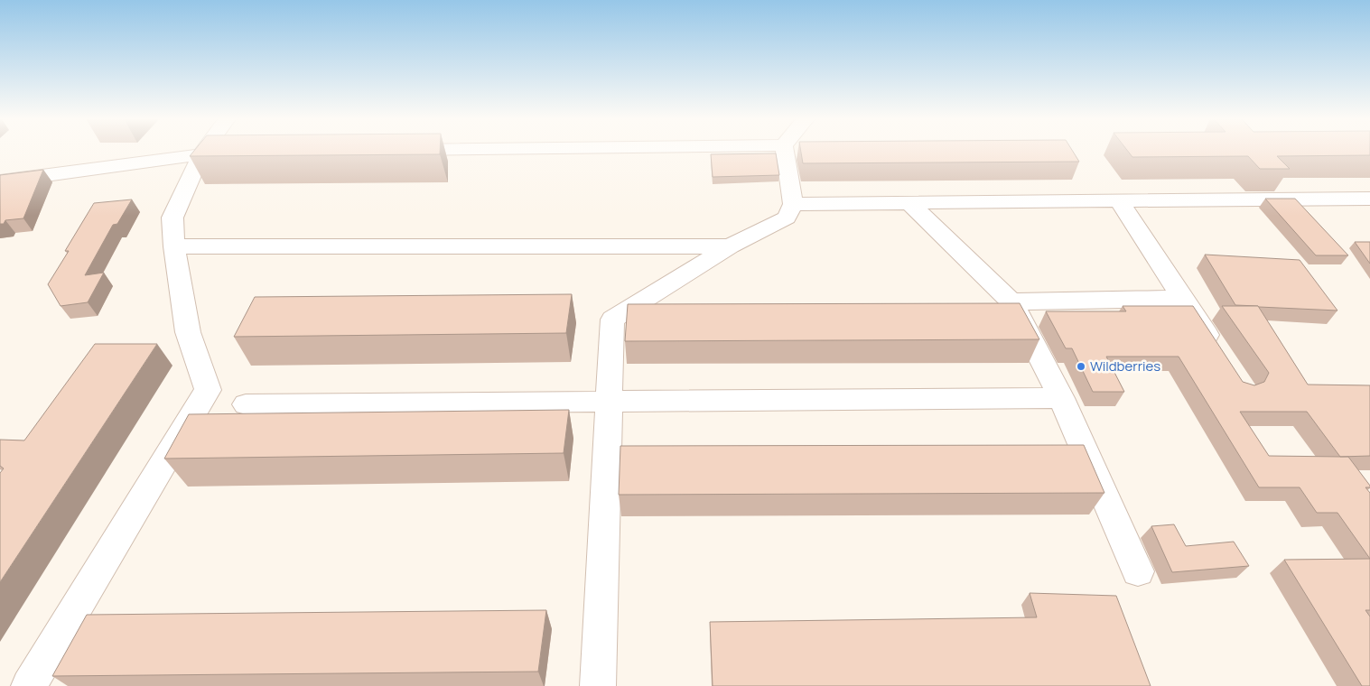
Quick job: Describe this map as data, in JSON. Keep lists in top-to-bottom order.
{
  "places": ["Wildberries"]
}
